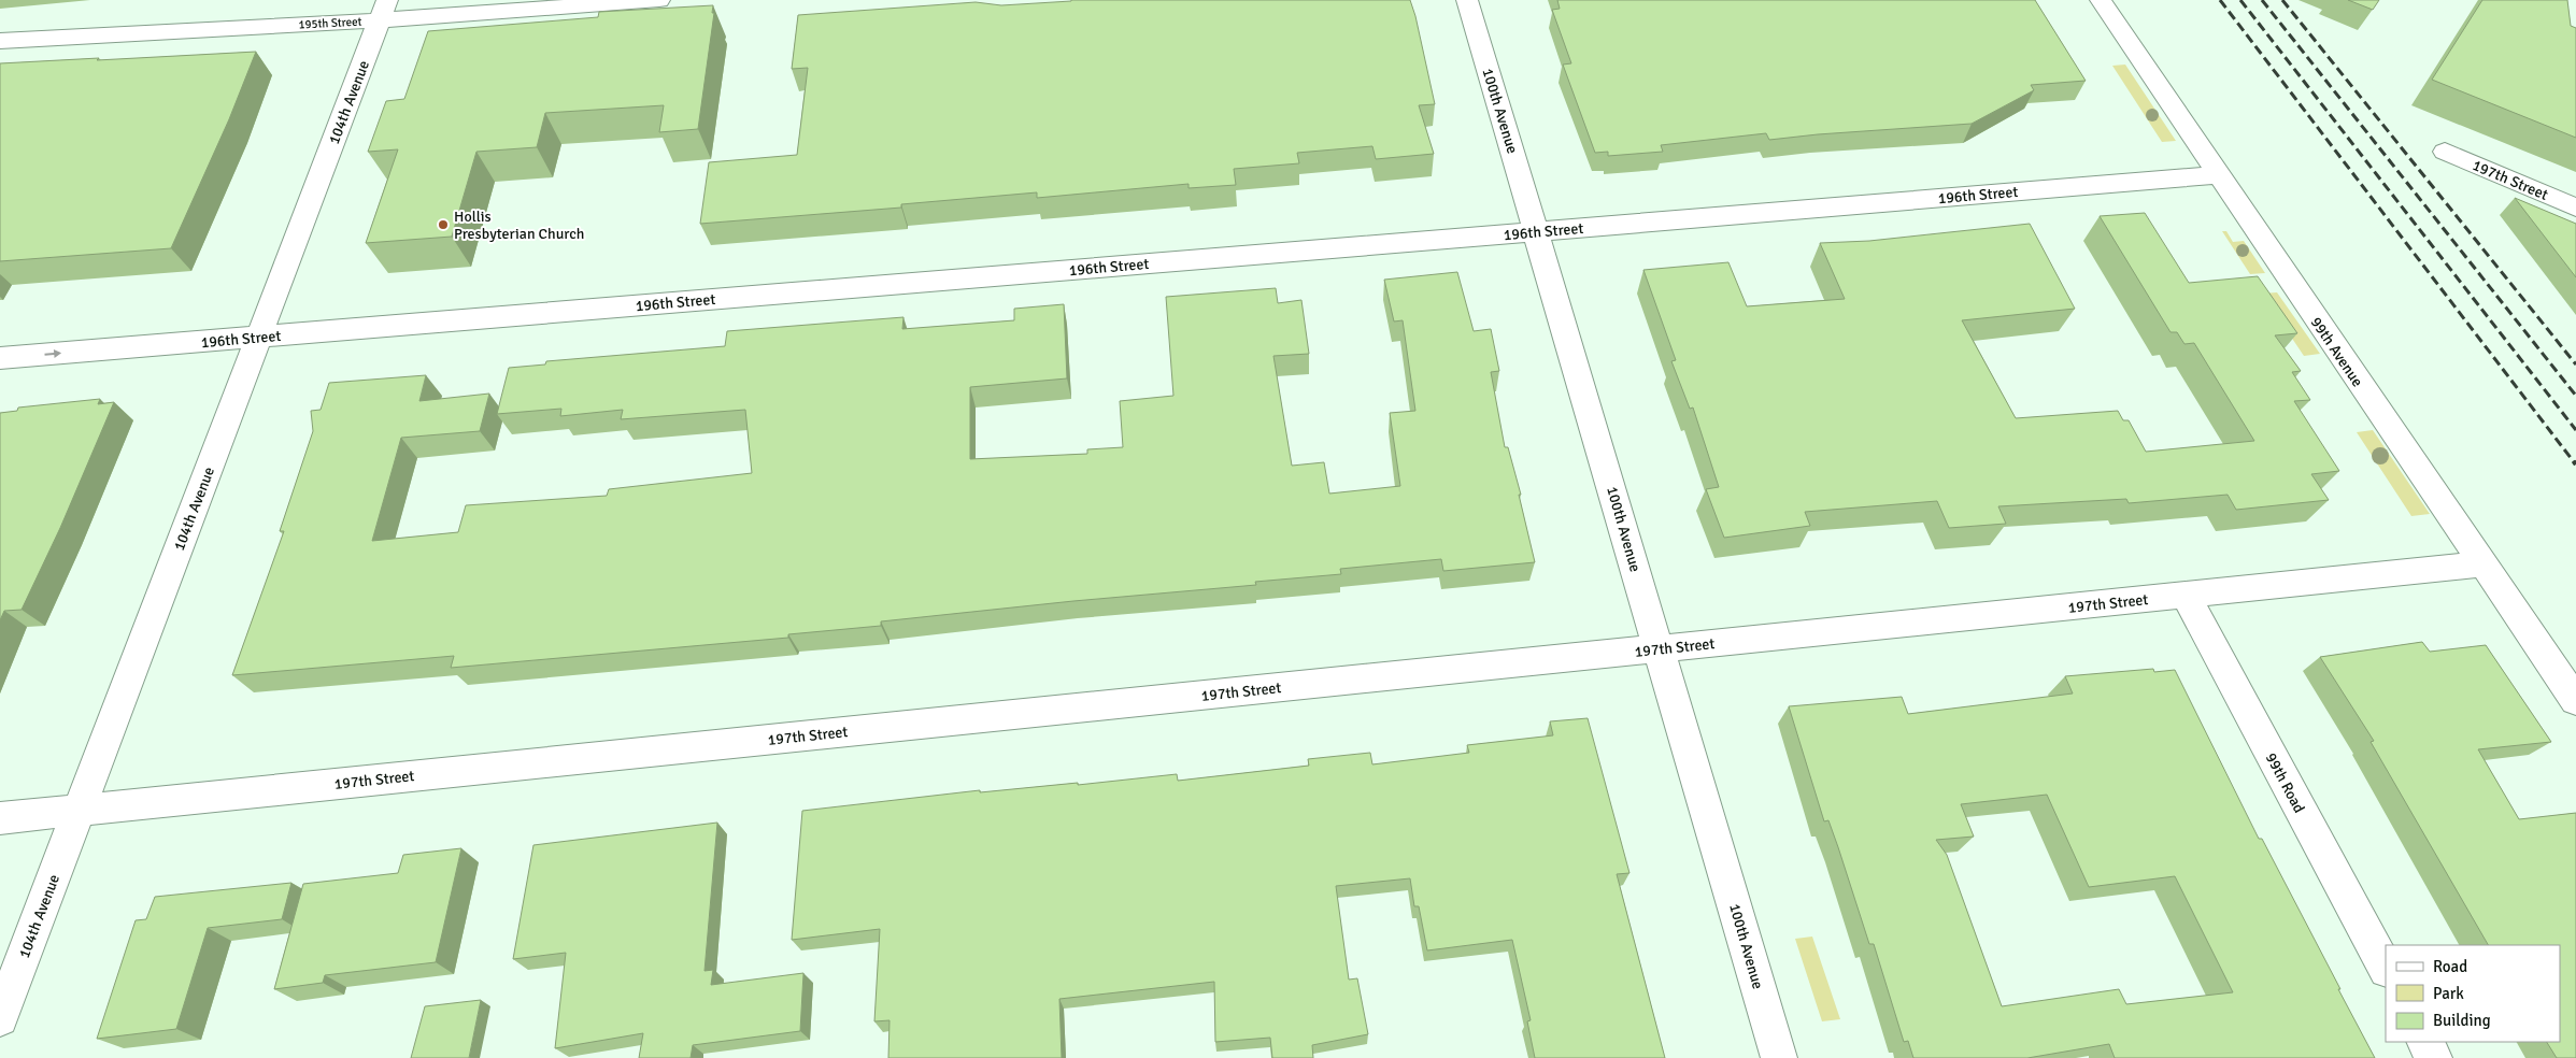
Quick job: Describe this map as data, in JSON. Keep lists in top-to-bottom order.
{
  "streets": {
    "street": [
      "195th Street",
      "104th Avenue",
      "100th Avenue",
      "197th Street",
      "196th Street",
      "99th Avenue",
      "99th Road"
    ]
  },
  "crossings": [
    ["195th Street", "104th Avenue"],
    ["104th Avenue", "197th Street"],
    ["104th Avenue", "196th Street"],
    ["100th Avenue", "197th Street"],
    ["100th Avenue", "196th Street"],
    ["197th Street", "99th Avenue"],
    ["197th Street", "99th Road"],
    ["196th Street", "99th Avenue"]
  ],
  "places": ["Hollis Presbyterian Church"],
  "legend": ["Road", "Park", "Building"]
}
